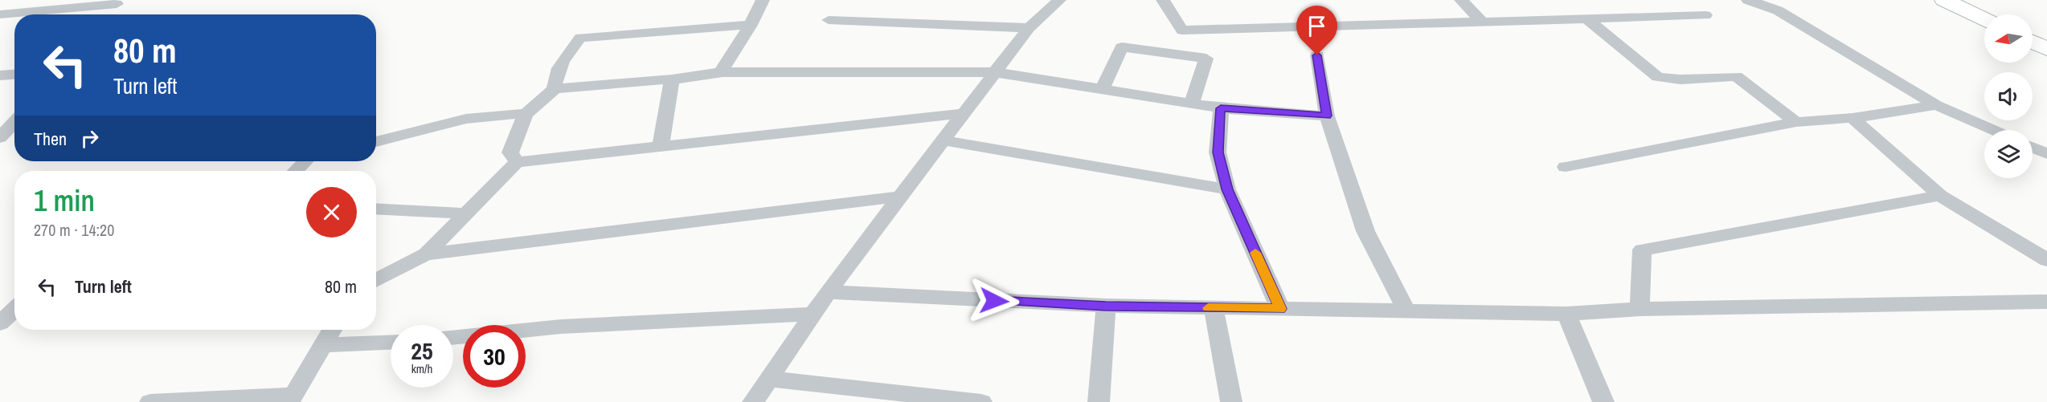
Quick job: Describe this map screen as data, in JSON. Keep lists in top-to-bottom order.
{
  "north": "left",
  "page": {
    "turn": ["80 m", "Turn left"],
    "then": "Then",
    "heading": ["1 min", "270 m · 14:20"],
    "list": [
      {
        "name": "Turn left",
        "value": "80 m"
      }
    ],
    "speed": "25 km/h",
    "limit": "30"
  }
}
